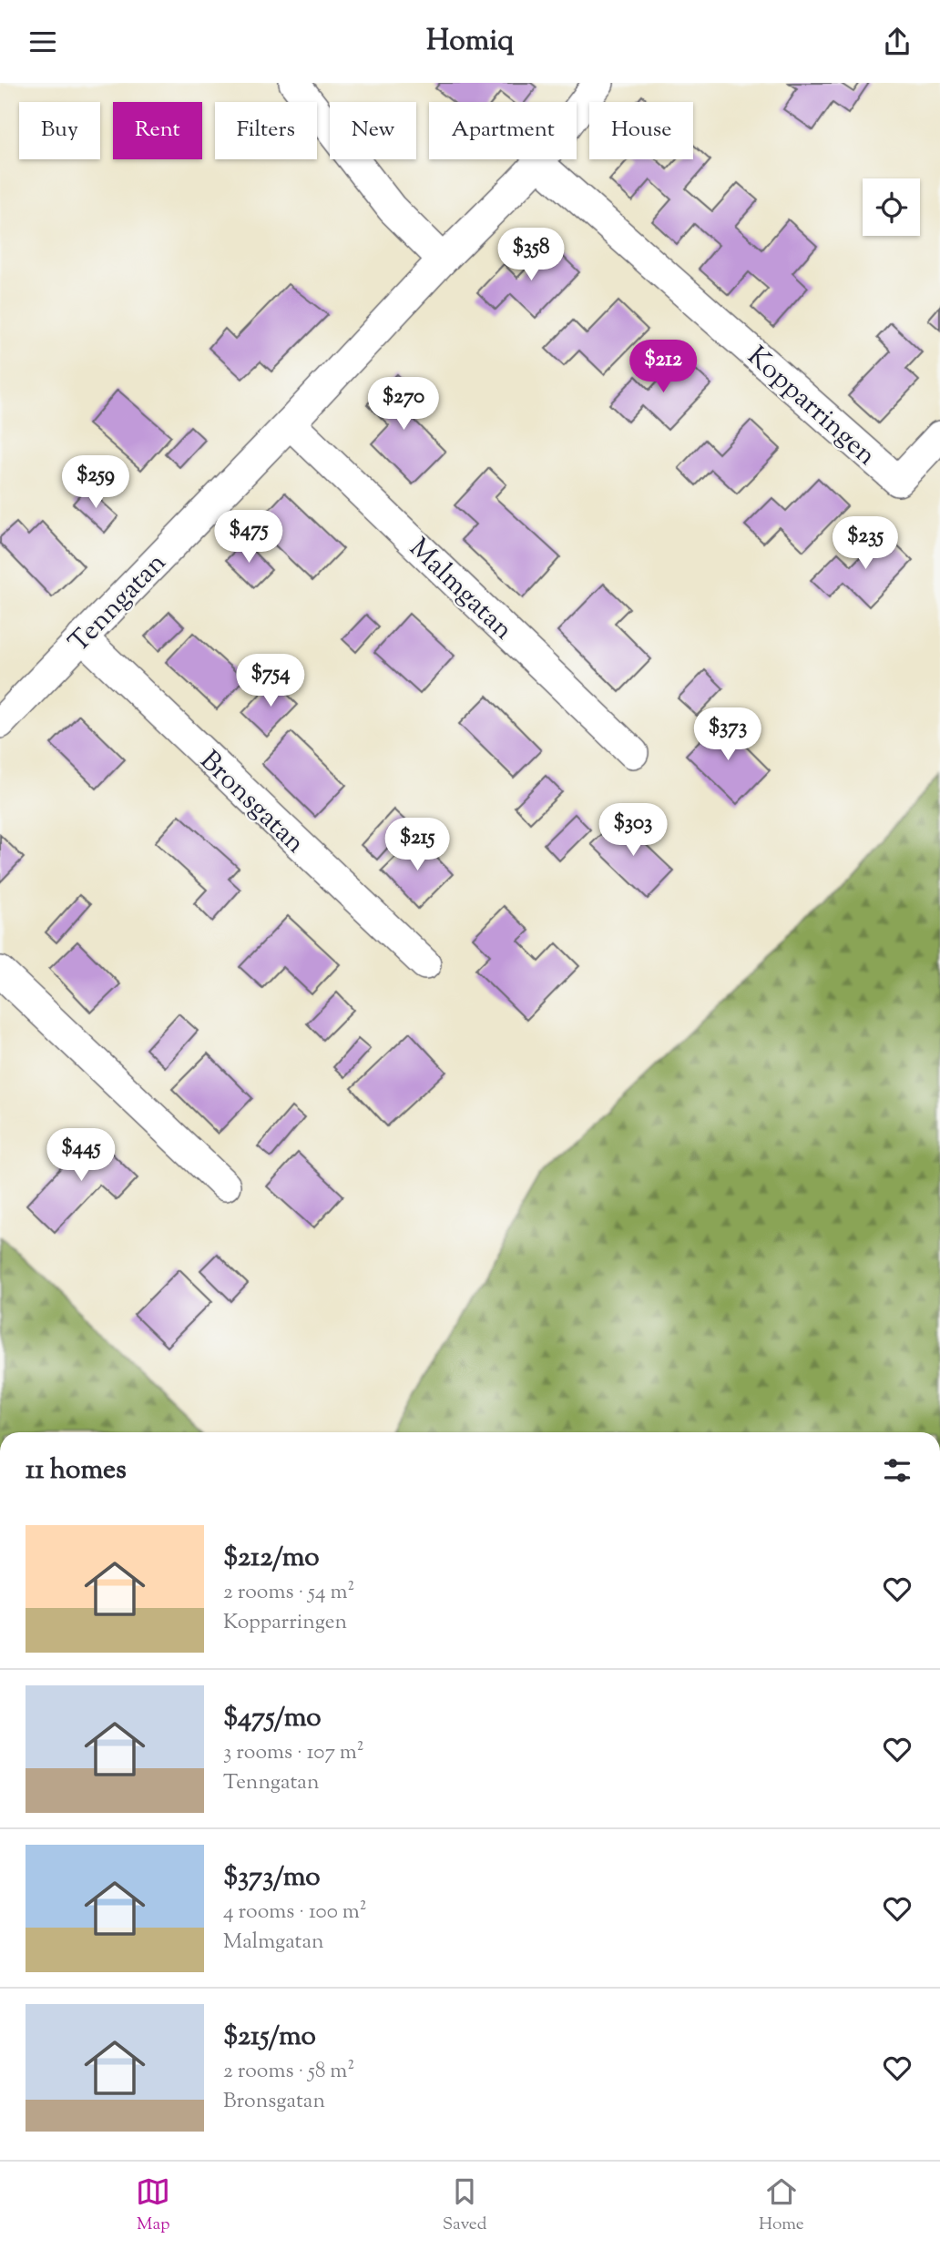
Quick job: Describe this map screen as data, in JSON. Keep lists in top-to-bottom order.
{
  "streets": {
    "street": [
      "Kopparringen",
      "Malmgatan",
      "Tenngatan",
      "Bronsgatan"
    ]
  },
  "crossings": [
    ["Malmgatan", "Tenngatan"],
    ["Tenngatan", "Bronsgatan"]
  ],
  "page": {
    "header": "Homiq",
    "chip": [
      "Buy",
      "Rent",
      "Filters",
      "New",
      "Apartment",
      "House"
    ],
    "price": [
      "$358",
      "$212",
      "$270",
      "$259",
      "$475",
      "$235",
      "$754",
      "$373",
      "$303",
      "$215",
      "$445"
    ],
    "heading": "11 homes",
    "list": [
      {
        "name": "$212/mo",
        "note": "2 rooms · 54 m² · Kopparringen"
      },
      {
        "name": "$475/mo",
        "note": "3 rooms · 107 m² · Tenngatan"
      },
      {
        "name": "$373/mo",
        "note": "4 rooms · 100 m² · Malmgatan"
      },
      {
        "name": "$215/mo",
        "note": "2 rooms · 58 m² · Bronsgatan"
      }
    ],
    "tabs": ["Map", "Saved", "Home"]
  }
}
